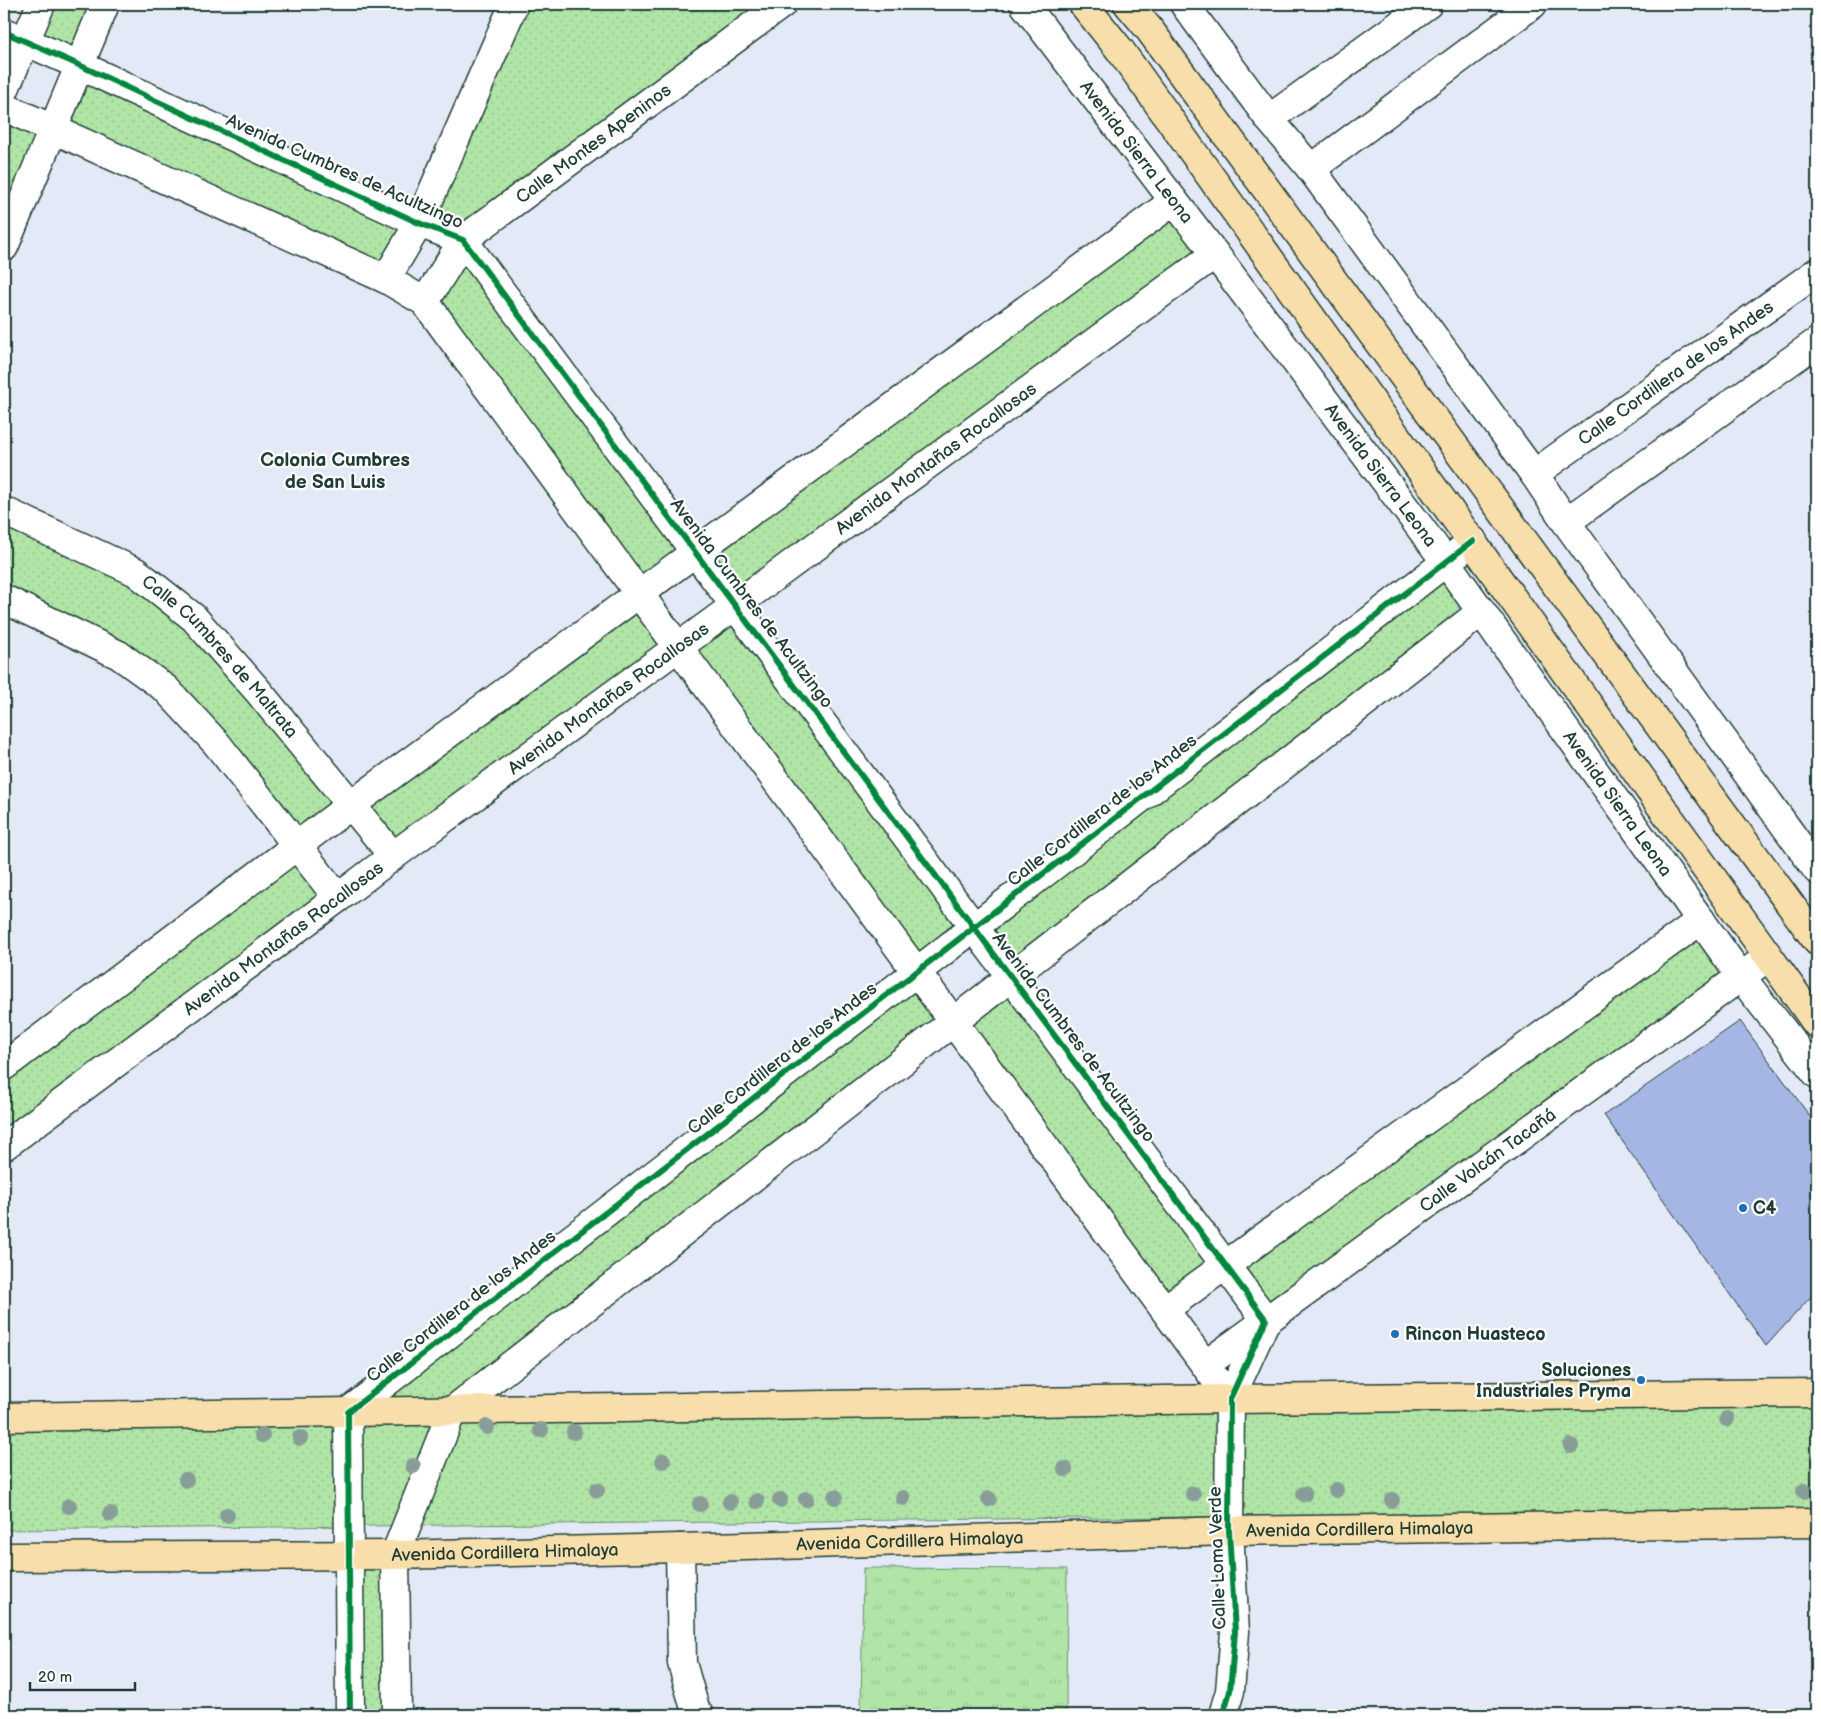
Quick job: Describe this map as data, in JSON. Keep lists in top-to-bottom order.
{
  "streets": {
    "main road": ["Avenida Sierra Leona", "Avenida Cordillera Himalaya"],
    "street": [
      "Calle Montes Apeninos",
      "Avenida Cumbres de Acultzingo",
      "Calle Cordillera de los Andes",
      "Avenida Montañas Rocallosas",
      "Calle Cumbres de Maltrata",
      "Calle Volcán Tacañá",
      "Calle Loma Verde"
    ]
  },
  "crossings": [
    ["Calle Montes Apeninos", "Avenida Cumbres de Acultzingo"],
    ["Avenida Sierra Leona", "Calle Cordillera de los Andes"],
    ["Avenida Sierra Leona", "Avenida Montañas Rocallosas"],
    ["Avenida Sierra Leona", "Calle Volcán Tacañá"],
    ["Avenida Cumbres de Acultzingo", "Calle Cordillera de los Andes"],
    ["Avenida Cumbres de Acultzingo", "Avenida Montañas Rocallosas"],
    ["Avenida Cumbres de Acultzingo", "Calle Volcán Tacañá"],
    ["Avenida Montañas Rocallosas", "Calle Cumbres de Maltrata"],
    ["Avenida Cordillera Himalaya", "Calle Loma Verde"]
  ],
  "districts": ["Colonia Cumbres de San Luis"],
  "places": ["C4", "Rincon Huasteco", "Soluciones Industriales Pryma"],
  "scale_bar": "20 m"
}
